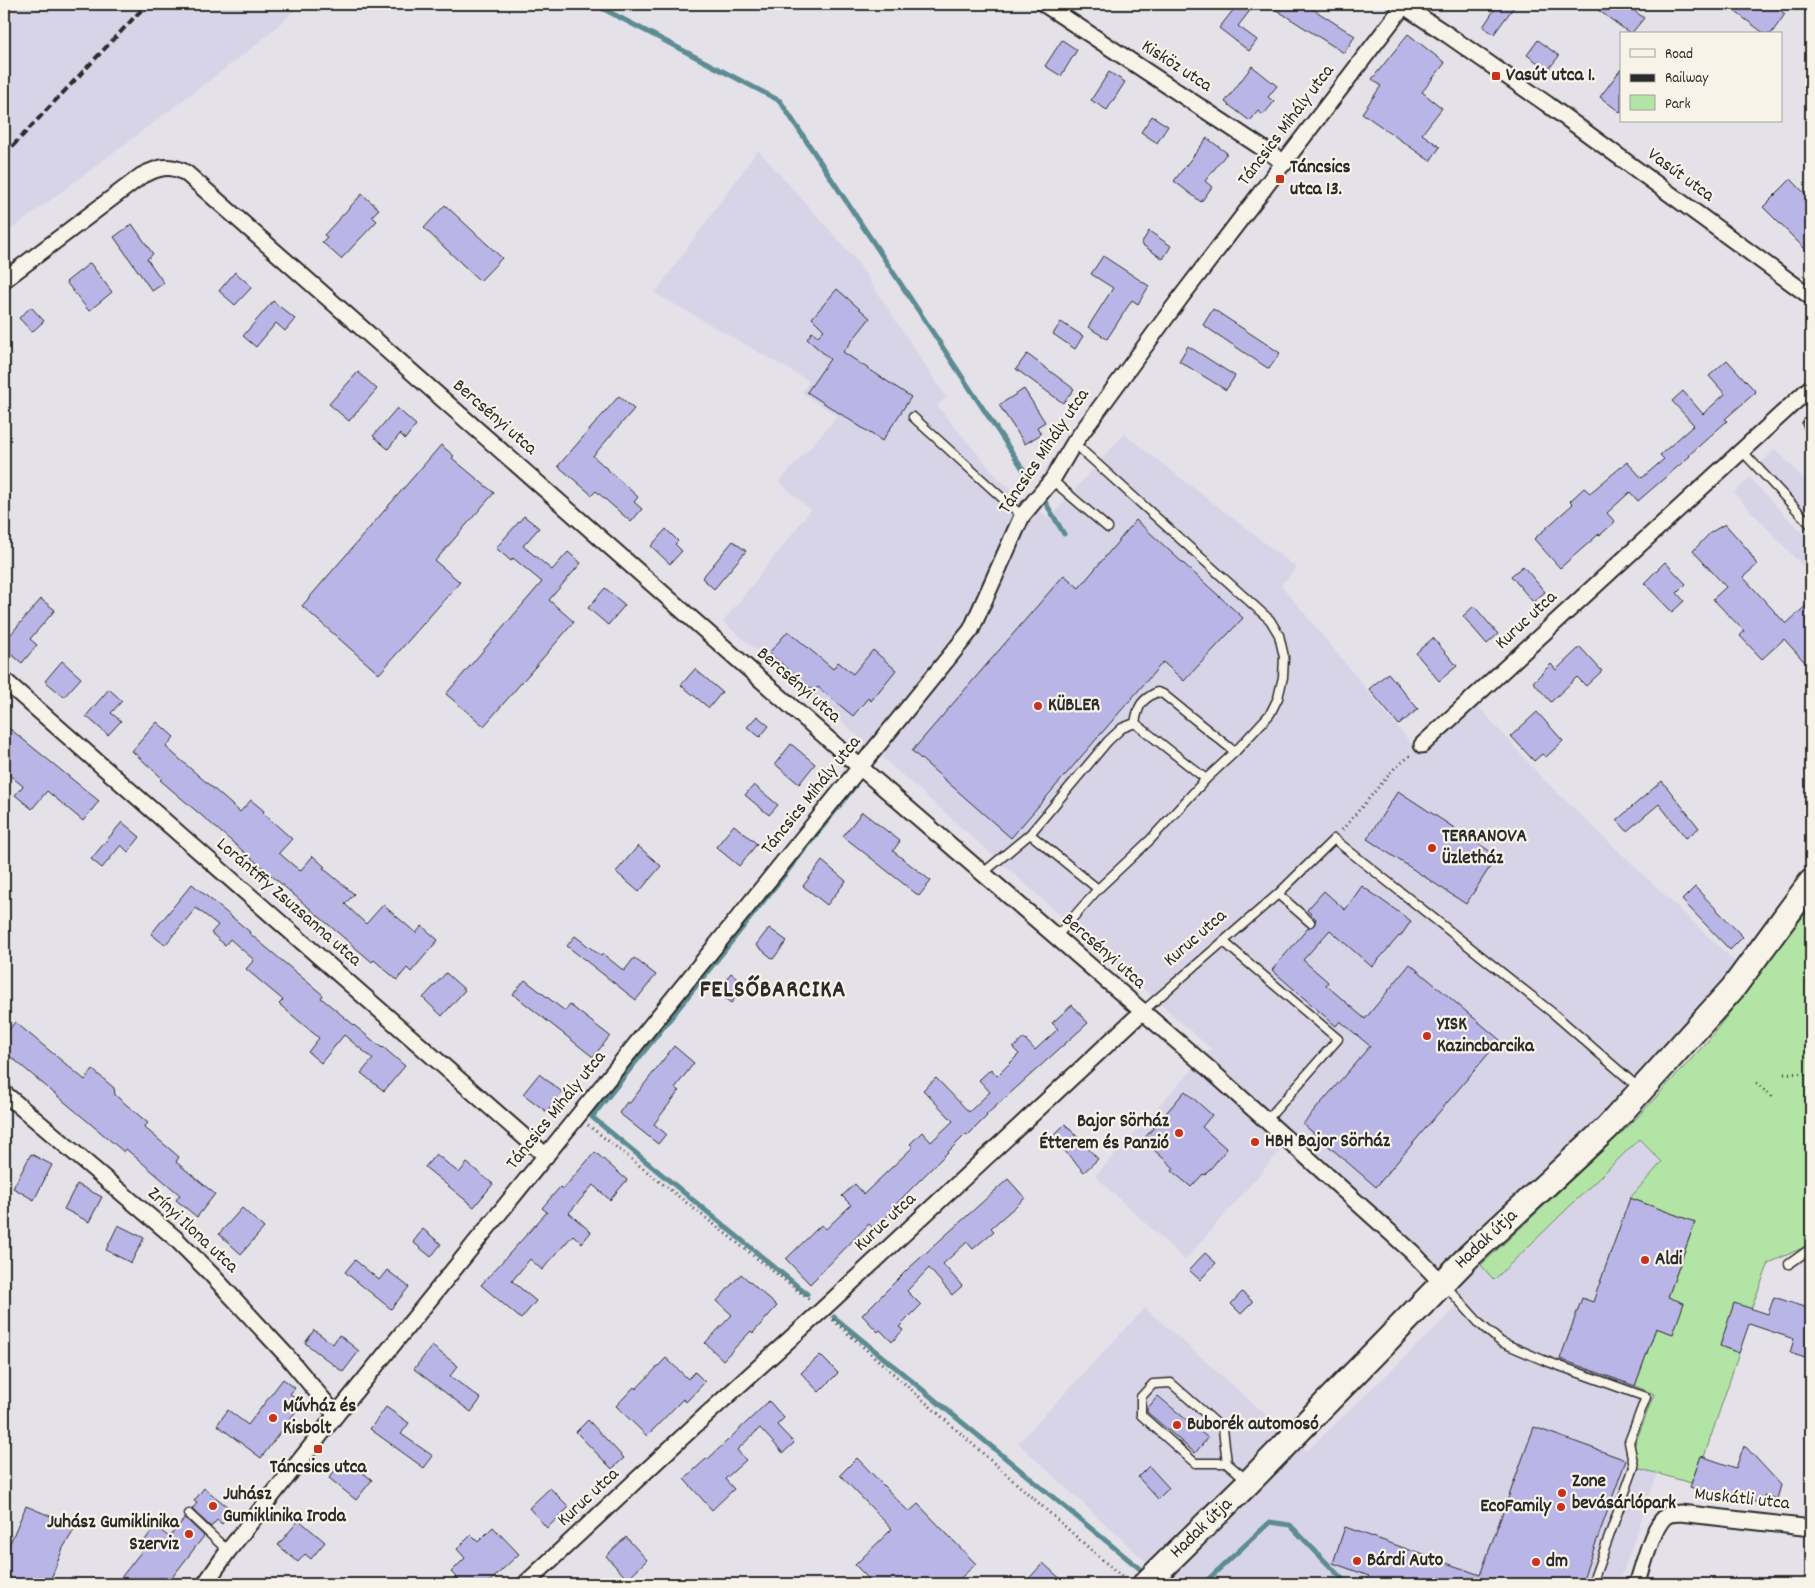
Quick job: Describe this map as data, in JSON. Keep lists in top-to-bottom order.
{
  "streets": {
    "main road": ["Hadak útja"],
    "street": [
      "Kisköz utca",
      "Táncsics Mihály utca",
      "Vasút utca",
      "Bercsényi utca",
      "Kuruc utca",
      "Lorántffy Zsuzsanna utca",
      "Zrínyi Ilona utca",
      "Muskátli utca"
    ]
  },
  "crossings": [
    ["Kisköz utca", "Táncsics Mihály utca"],
    ["Táncsics Mihály utca", "Vasút utca"],
    ["Táncsics Mihály utca", "Bercsényi utca"],
    ["Táncsics Mihály utca", "Lorántffy Zsuzsanna utca"],
    ["Táncsics Mihály utca", "Zrínyi Ilona utca"],
    ["Bercsényi utca", "Kuruc utca"],
    ["Bercsényi utca", "Hadak útja"]
  ],
  "districts": ["FELSŐBARCIKA"],
  "places": {
    "transit": ["Vasút utca 1.", "Táncsics utca 13.", "Táncsics utca"],
    "other": [
      "KÜBLER",
      "TERRANOVA Üzletház",
      "YISK Kazincbarcika",
      "Bajor Sörház Étterem és Panzió",
      "HBH Bajor Sörház",
      "Aldi",
      "Művház és Kisbolt",
      "Buborék automosó",
      "Zone bevásárlópark",
      "Juhász Gumiklinika Iroda",
      "EcoFamily",
      "Juhász Gumiklinika Szerviz",
      "Bárdi Auto",
      "dm"
    ]
  },
  "legend": ["Road", "Railway", "Park"]
}
